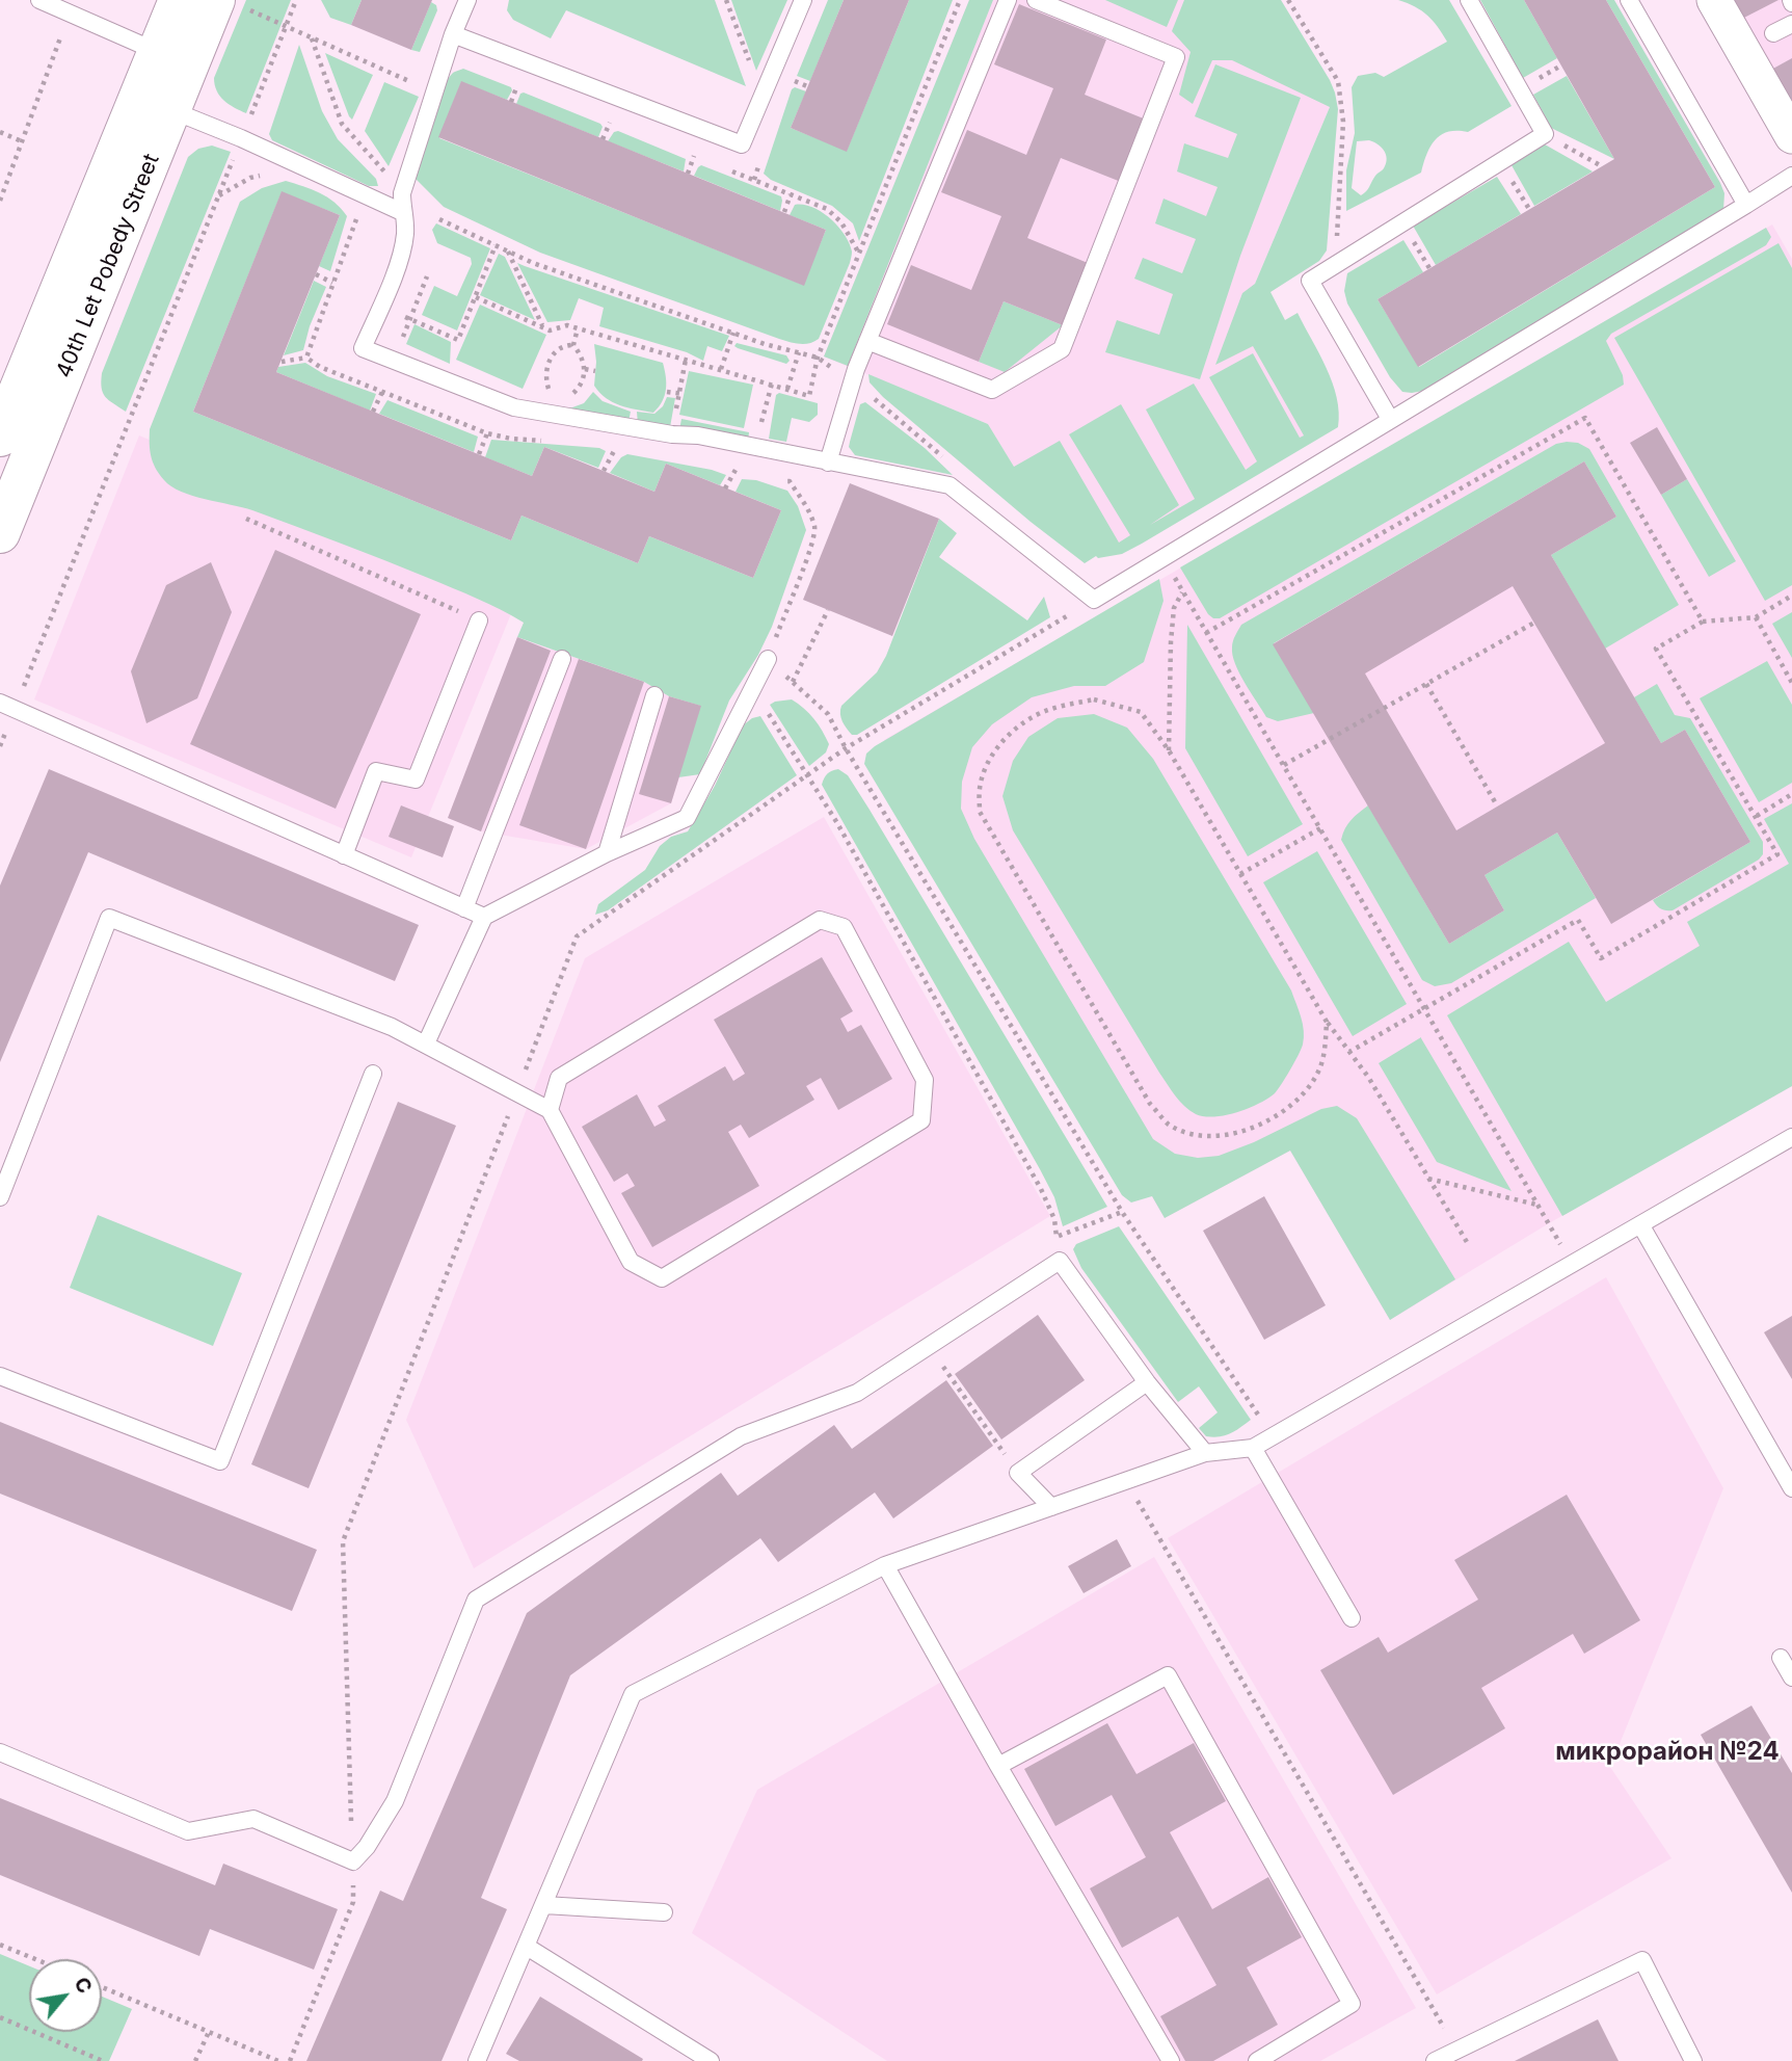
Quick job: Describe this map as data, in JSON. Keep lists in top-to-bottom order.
{
  "streets": {
    "street": ["40th Let Pobedy Street"]
  },
  "districts": ["микрорайон №24"],
  "north": "top right"
}
